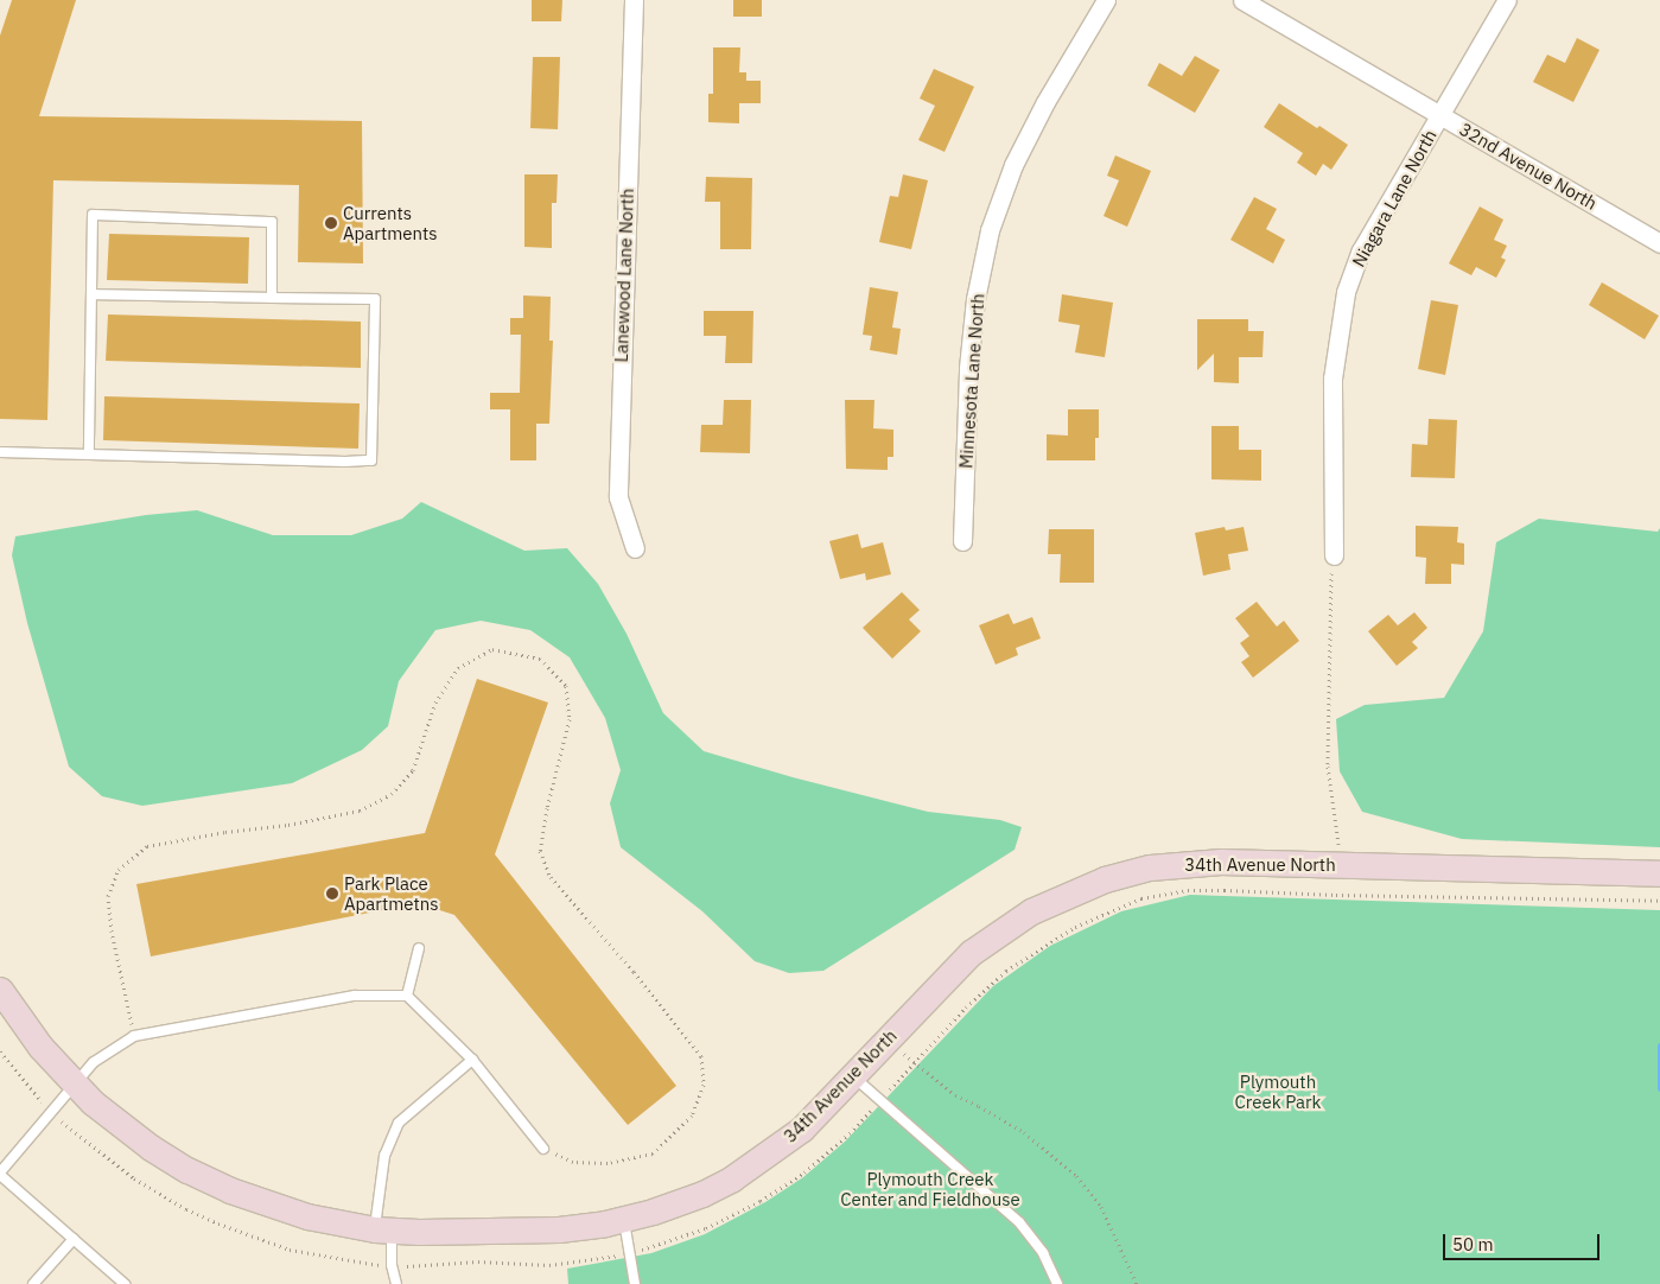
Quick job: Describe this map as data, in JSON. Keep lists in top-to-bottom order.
{
  "streets": {
    "street": [
      "32nd Avenue North",
      "Niagara Lane North",
      "Lanewood Lane North",
      "Minnesota Lane North",
      "34th Avenue North"
    ]
  },
  "crossings": [
    ["32nd Avenue North", "Niagara Lane North"]
  ],
  "parks": ["Plymouth Creek Park", "Plymouth Creek Center and Fieldhouse"],
  "places": ["Currents Apartments", "Park Place Apartmetns"],
  "scale_bar": "50 m"
}
